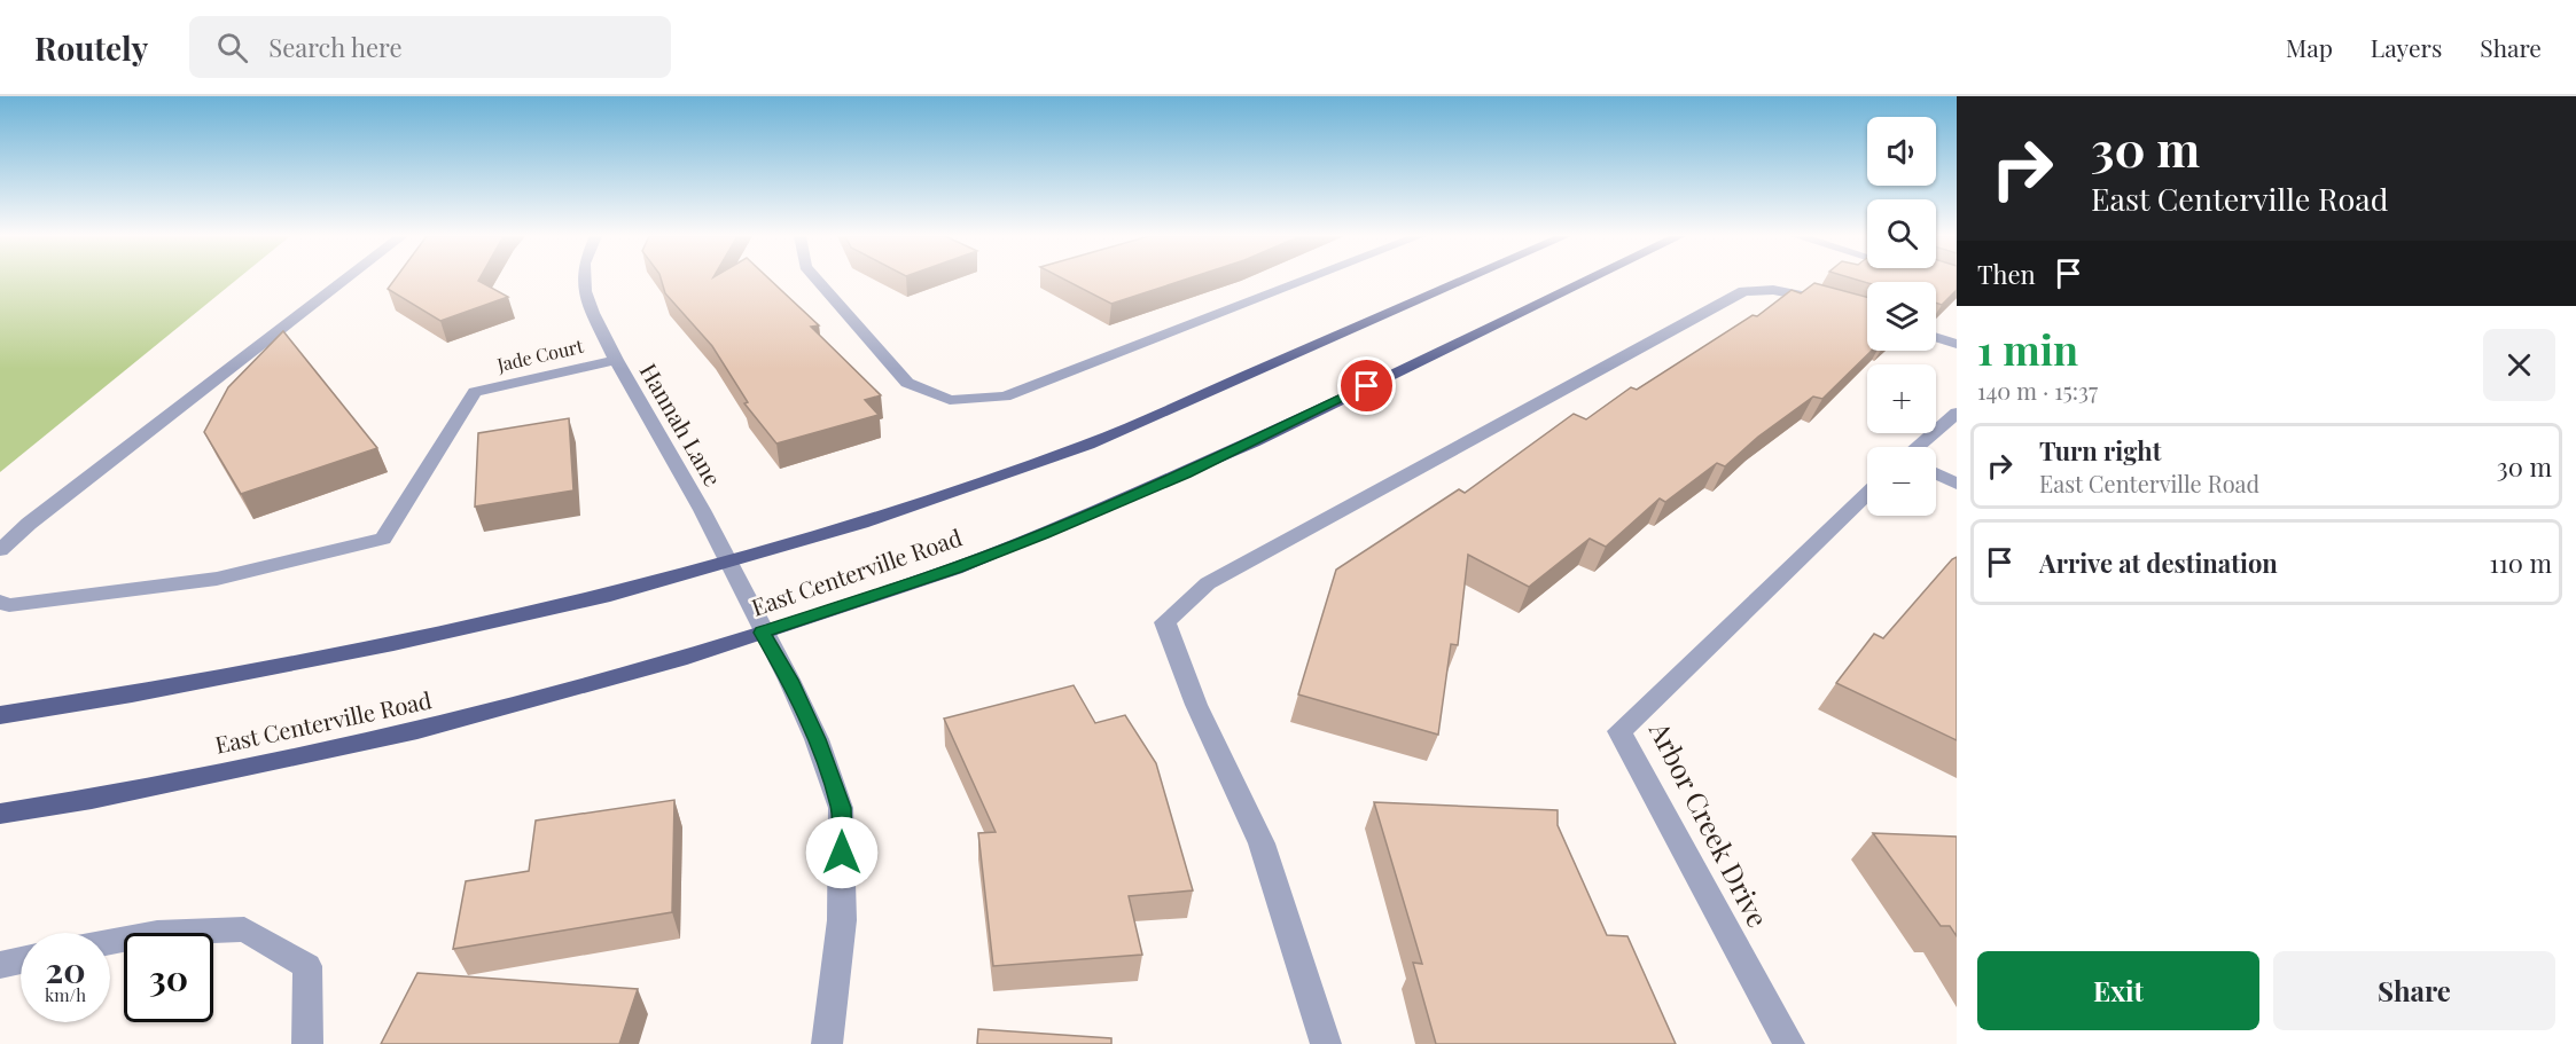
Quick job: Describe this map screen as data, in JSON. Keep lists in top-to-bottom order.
{
  "streets": {
    "main road": ["East Centerville Road"],
    "street": ["Jade Court", "Hannah Lane", "Arbor Creek Drive"]
  },
  "crossings": [
    ["Jade Court", "Hannah Lane"],
    ["Hannah Lane", "East Centerville Road"]
  ],
  "page": {
    "header": "Routely",
    "search": "Search here",
    "nav": ["Map", "Layers", "Share"],
    "turn": ["30 m", "East Centerville Road"],
    "map_buttons": ["+", "−"],
    "then": "Then",
    "heading": ["1 min", "140 m · 15:37"],
    "list": [
      {
        "name": "Turn right",
        "note": "East Centerville Road",
        "value": "30 m"
      },
      {
        "name": "Arrive at destination",
        "value": "110 m"
      }
    ],
    "speed": "20 km/h",
    "limit": "30",
    "buttons": ["Exit", "Share"]
  }
}
